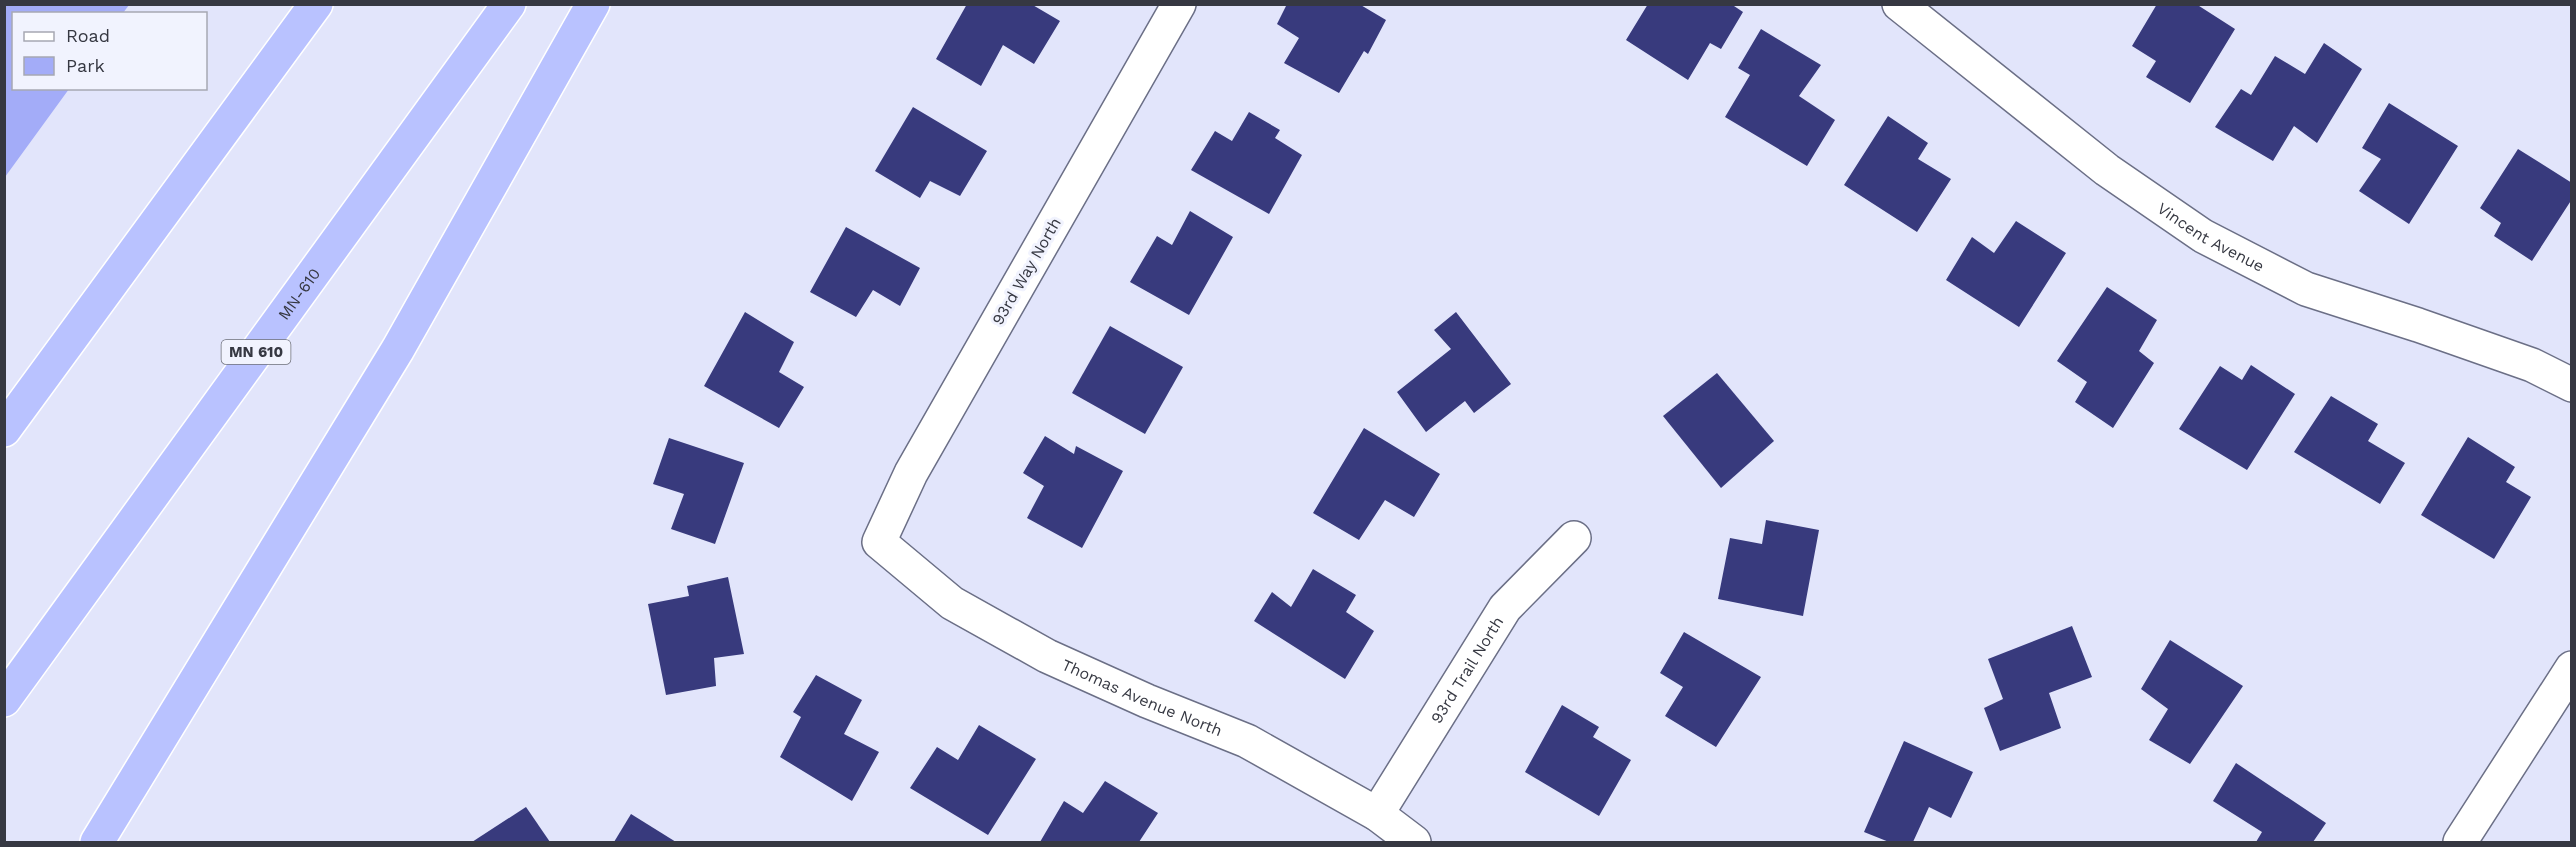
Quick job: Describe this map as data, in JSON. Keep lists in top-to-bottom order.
{
  "streets": {
    "highway": ["MN-610", "MN 610"],
    "street": [
      "Vincent Avenue",
      "93rd Way North",
      "93rd Trail North",
      "Thomas Avenue North"
    ]
  },
  "crossings": [
    ["93rd Way North", "Thomas Avenue North"],
    ["93rd Trail North", "Thomas Avenue North"]
  ],
  "legend": ["Road", "Park"]
}
